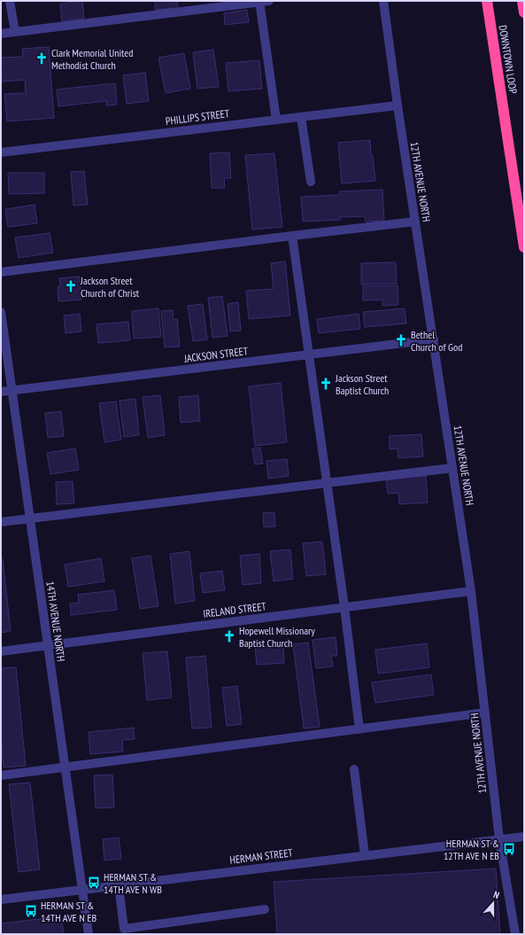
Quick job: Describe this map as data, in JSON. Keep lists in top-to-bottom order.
{
  "streets": {
    "highway": ["DOWNTOWN LOOP"],
    "street": [
      "PHILLIPS STREET",
      "12TH AVENUE NORTH",
      "JACKSON STREET",
      "IRELAND STREET",
      "14TH AVENUE NORTH",
      "HERMAN STREET"
    ]
  },
  "crossings": [
    ["PHILLIPS STREET", "12TH AVENUE NORTH"],
    ["12TH AVENUE NORTH", "JACKSON STREET"],
    ["12TH AVENUE NORTH", "IRELAND STREET"],
    ["12TH AVENUE NORTH", "HERMAN STREET"],
    ["JACKSON STREET", "14TH AVENUE NORTH"],
    ["IRELAND STREET", "14TH AVENUE NORTH"],
    ["14TH AVENUE NORTH", "HERMAN STREET"]
  ],
  "places": {
    "church": [
      "Clark Memorial United Methodist Church",
      "Jackson Street Church of Christ",
      "Bethel Church of God",
      "Jackson Street Baptist Church",
      "Hopewell Missionary Baptist Church"
    ],
    "bus stop": ["HERMAN ST & 12TH AVE N EB", "HERMAN ST & 14TH AVE N WB", "HERMAN ST & 14TH AVE N EB"]
  },
  "north": "top"
}
